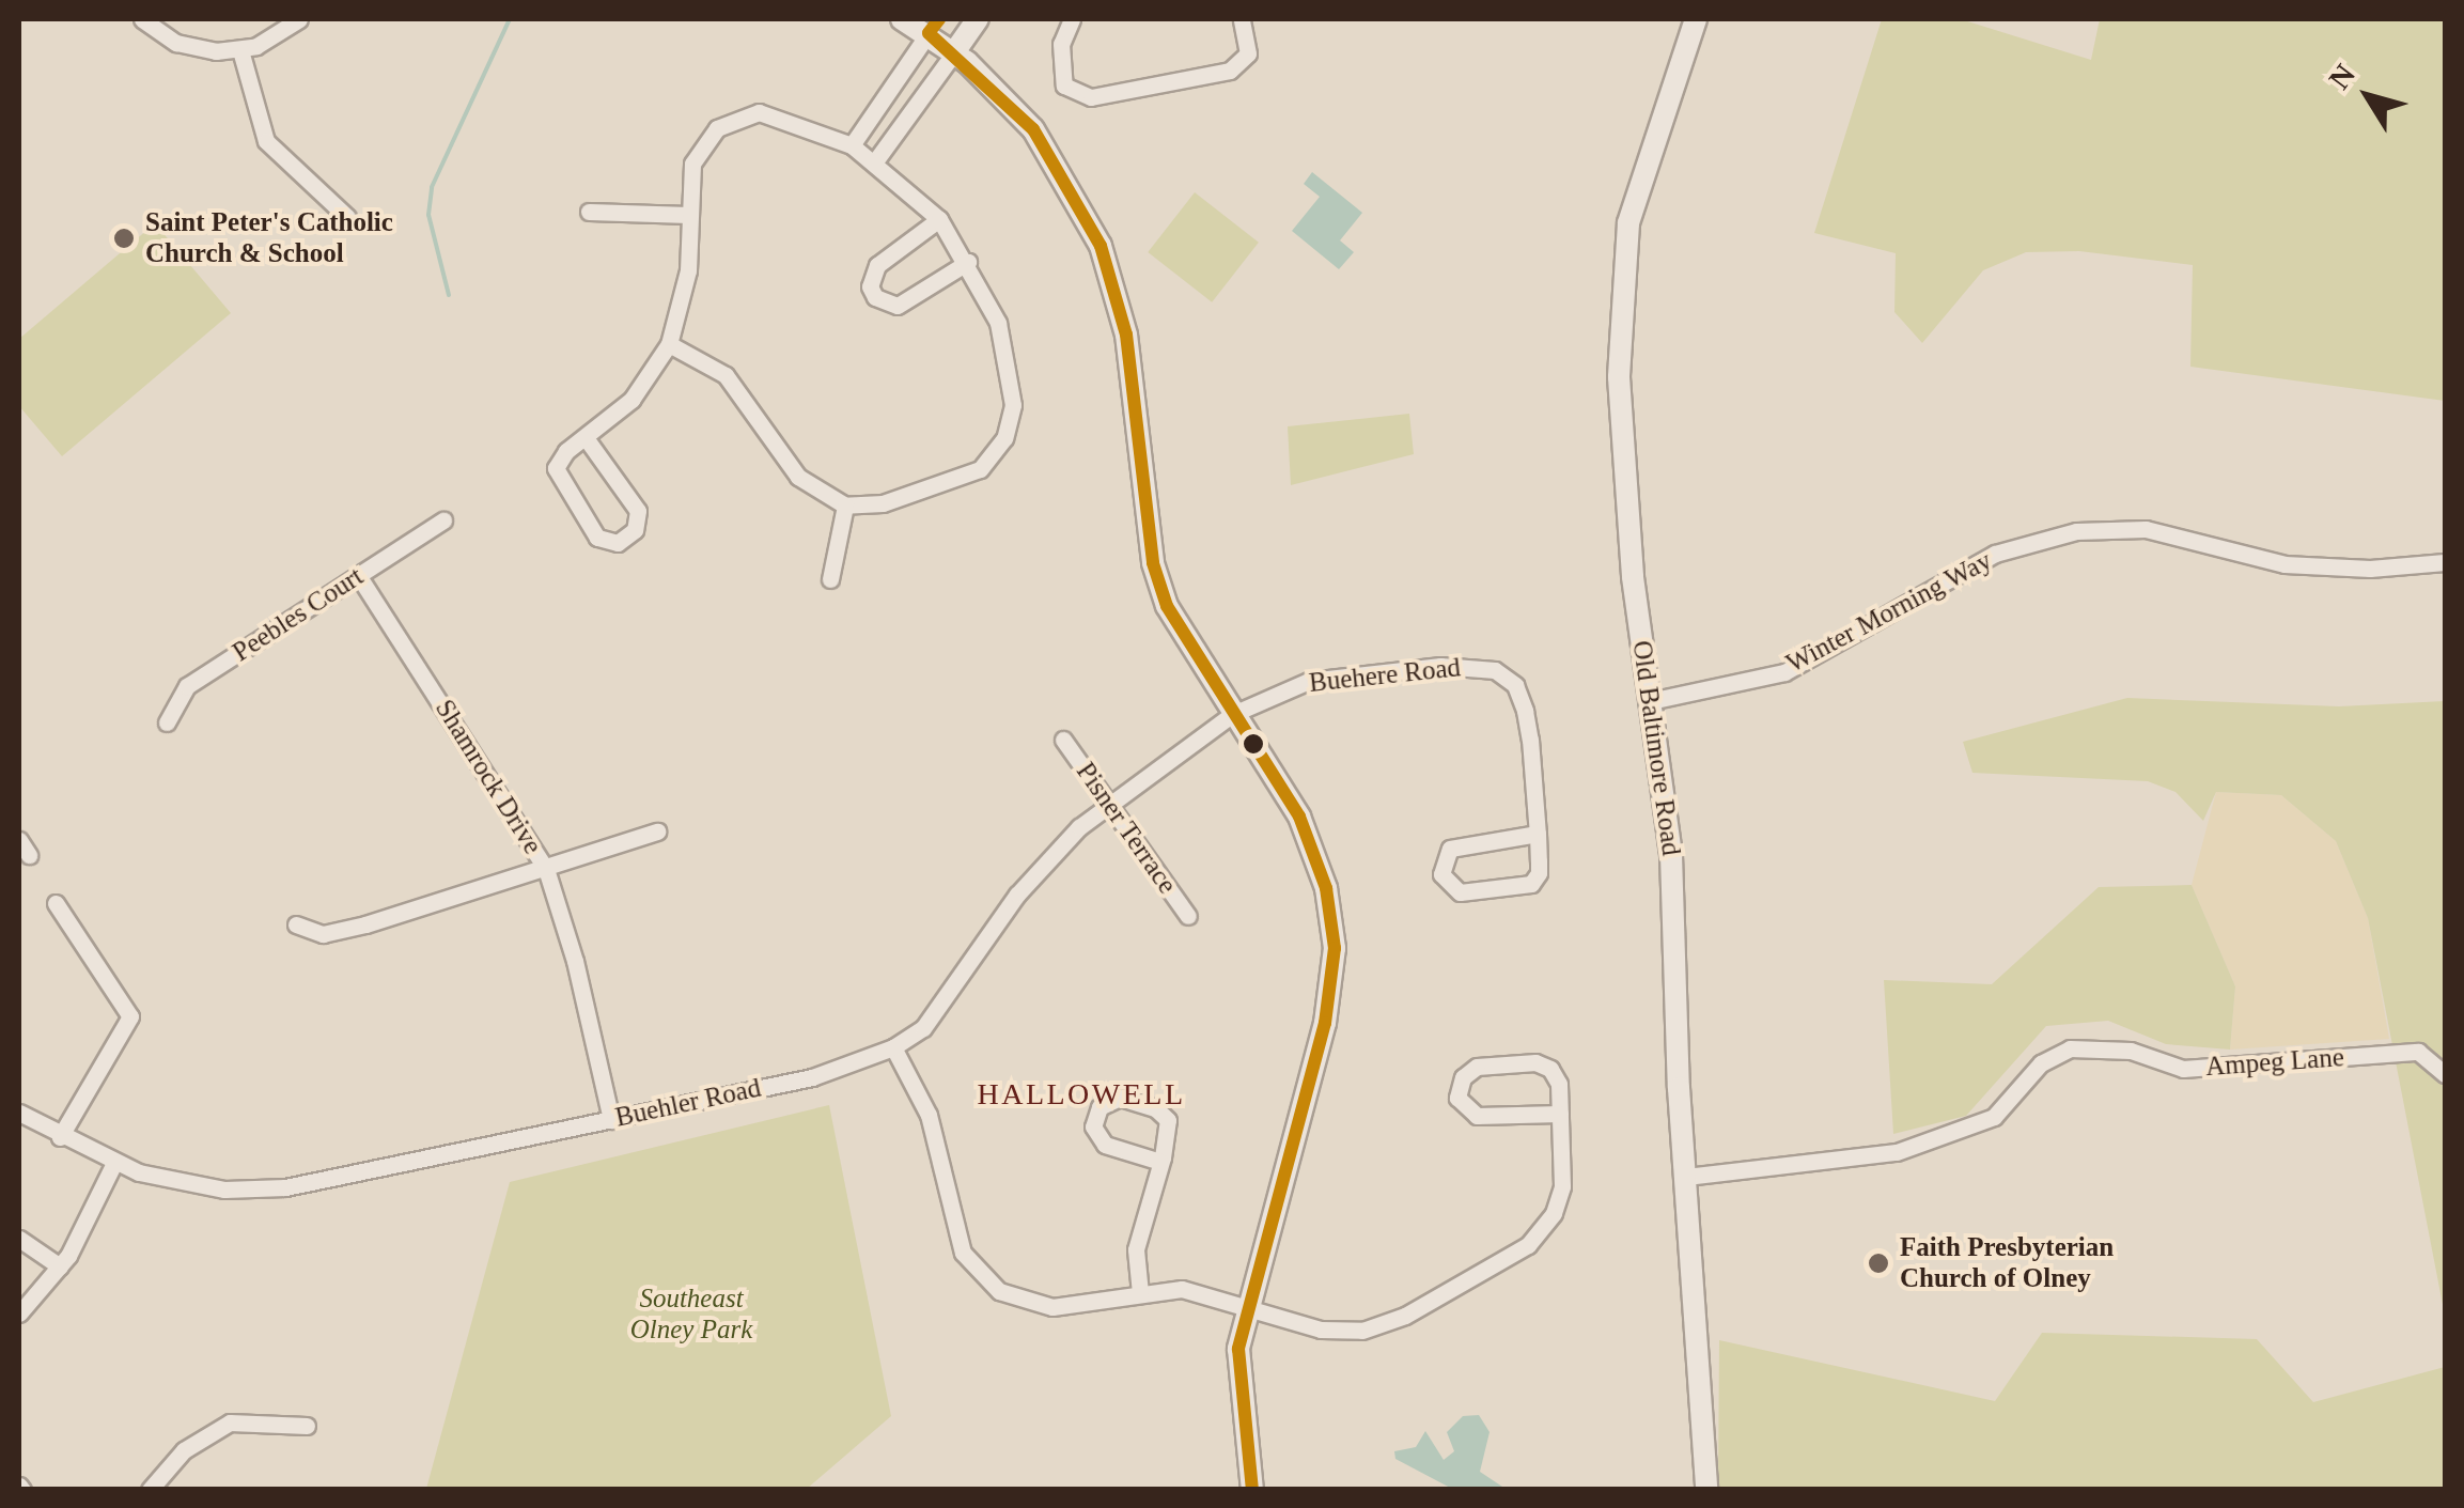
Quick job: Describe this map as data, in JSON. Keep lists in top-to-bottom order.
{
  "streets": {
    "street": [
      "Winter Morning Way",
      "Peebles Court",
      "Buehere Road",
      "Old Baltimore Road",
      "Shamrock Drive",
      "Pisner Terrace",
      "Ampeg Lane",
      "Buehler Road"
    ]
  },
  "crossings": [
    ["Winter Morning Way", "Old Baltimore Road"],
    ["Peebles Court", "Shamrock Drive"],
    ["Buehere Road", "Buehler Road"],
    ["Old Baltimore Road", "Ampeg Lane"],
    ["Shamrock Drive", "Buehler Road"],
    ["Pisner Terrace", "Buehler Road"]
  ],
  "districts": ["HALLOWELL"],
  "parks": ["Southeast Olney Park"],
  "places": ["Saint Peter's Catholic Church & School", "Faith Presbyterian Church of Olney"],
  "north": "top left"
}
